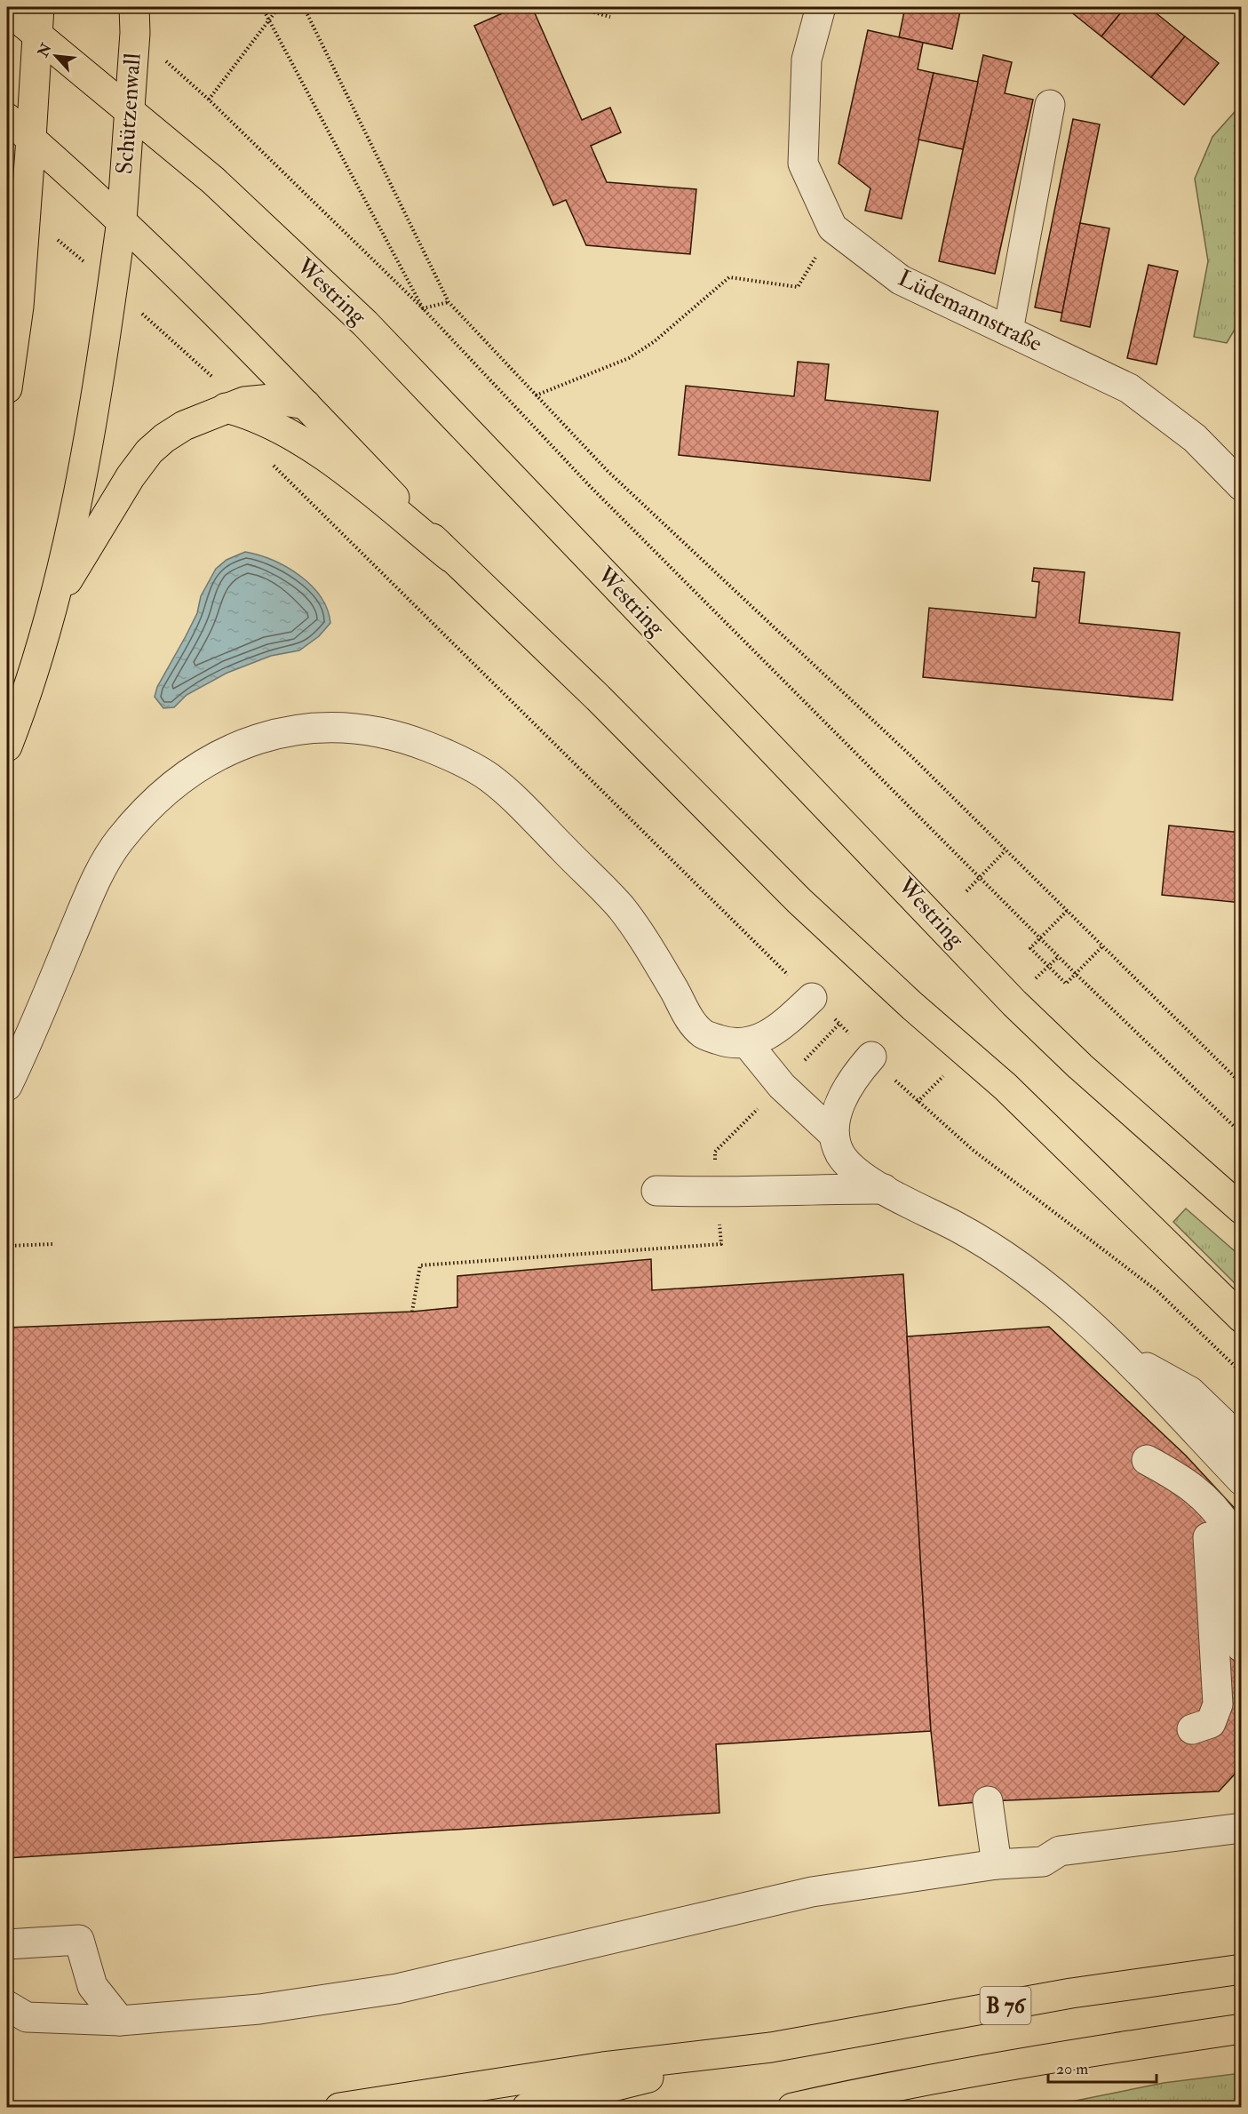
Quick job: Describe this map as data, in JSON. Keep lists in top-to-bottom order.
{
  "streets": {
    "main road": ["Schützenwall", "Westring", "B 76"],
    "street": ["Lüdemannstraße"]
  },
  "crossings": [
    ["Schützenwall", "Westring"]
  ],
  "scale_bar": "20 m",
  "north": "top left"
}
